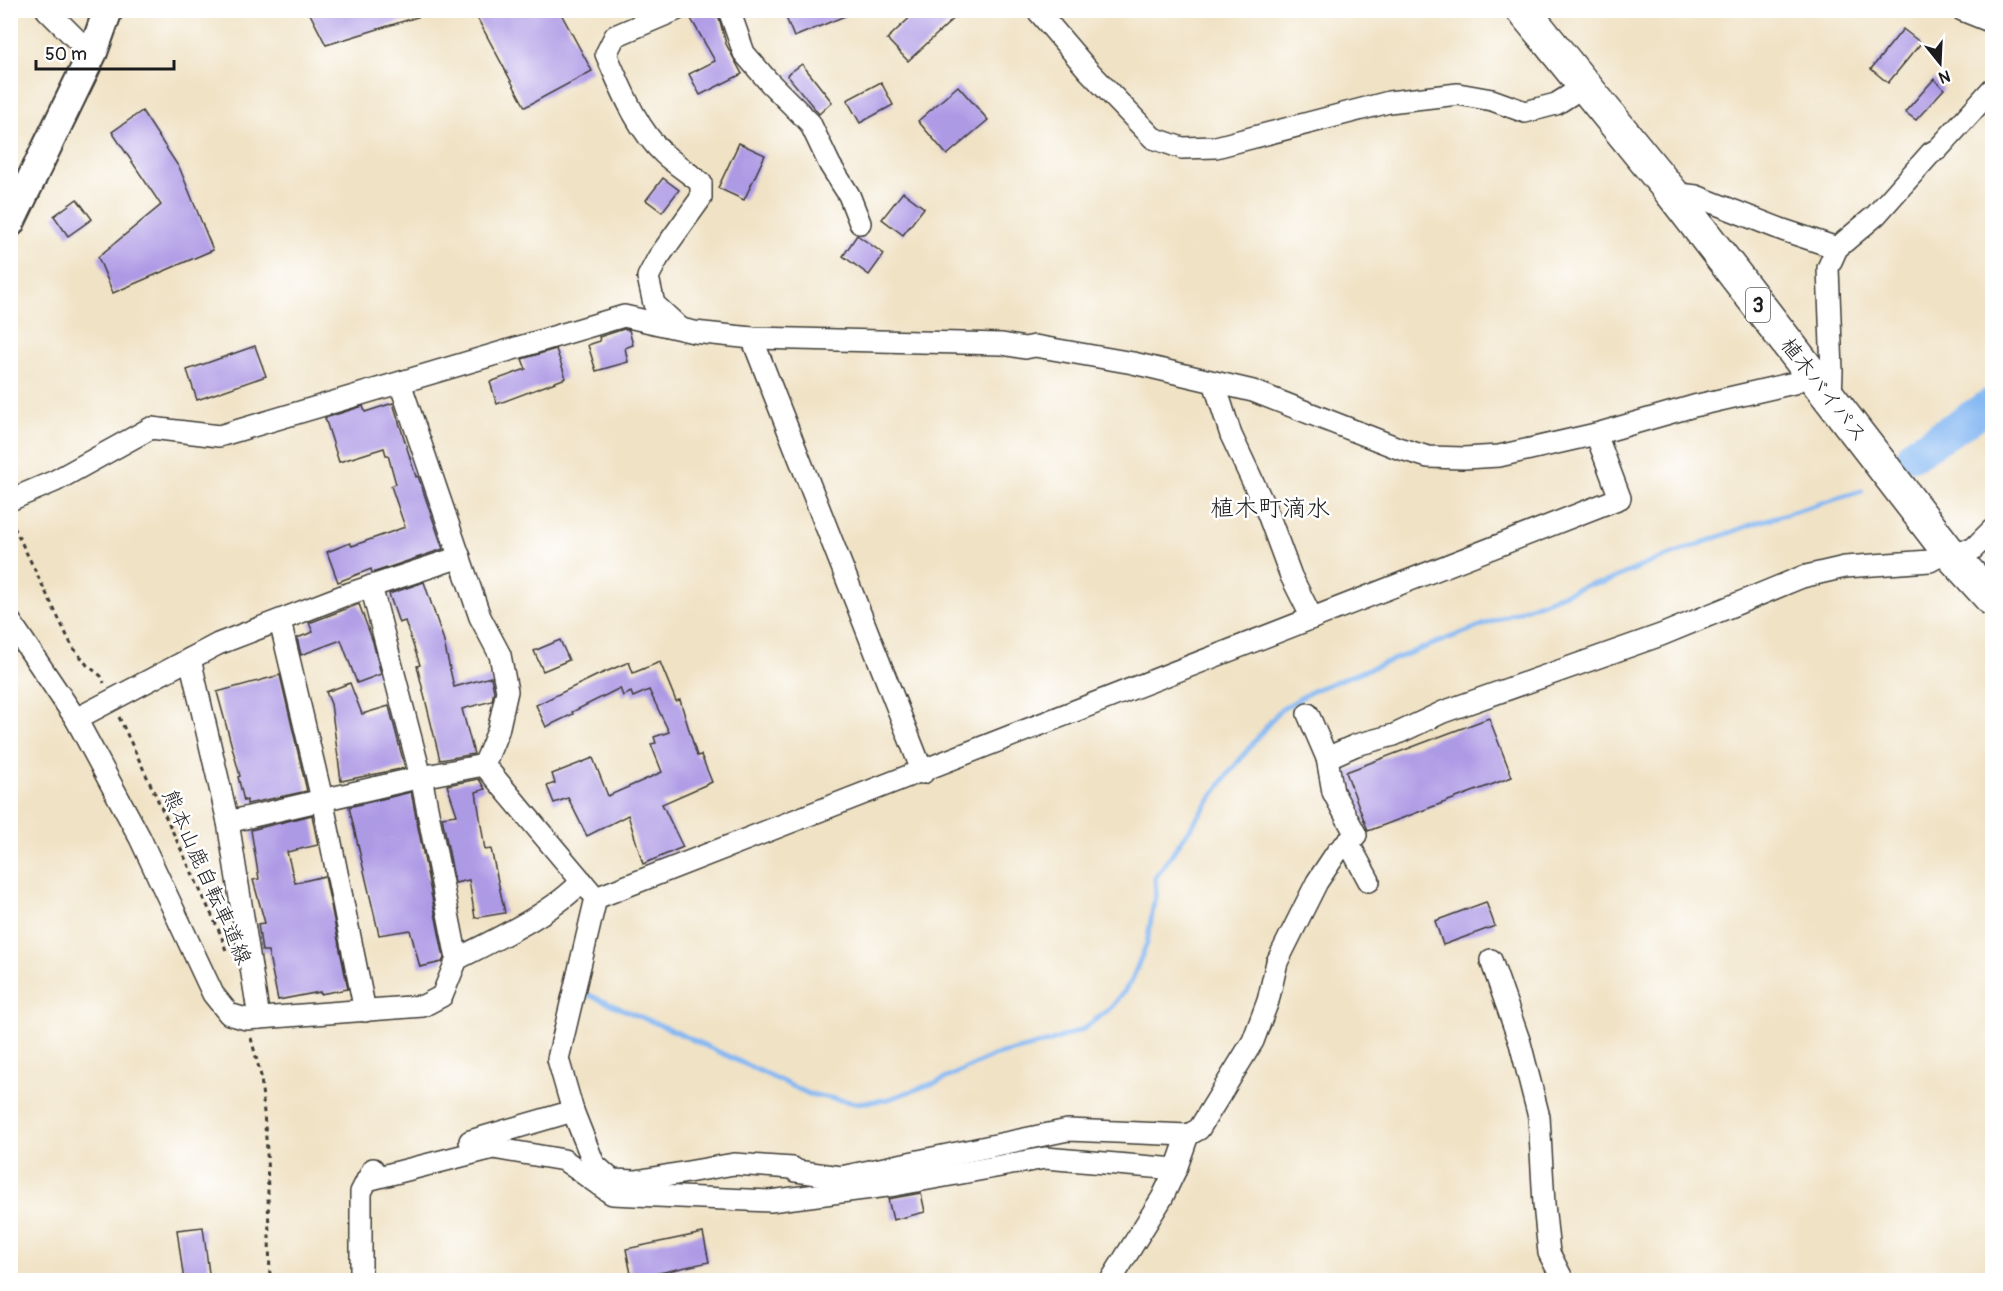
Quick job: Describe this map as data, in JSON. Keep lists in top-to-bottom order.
{
  "streets": {
    "highway": ["3", "植木バイパス"],
    "path": ["熊本山鹿自転車道線"]
  },
  "districts": ["植木町滴水"],
  "scale_bar": "50 m",
  "north": "bottom"
}
